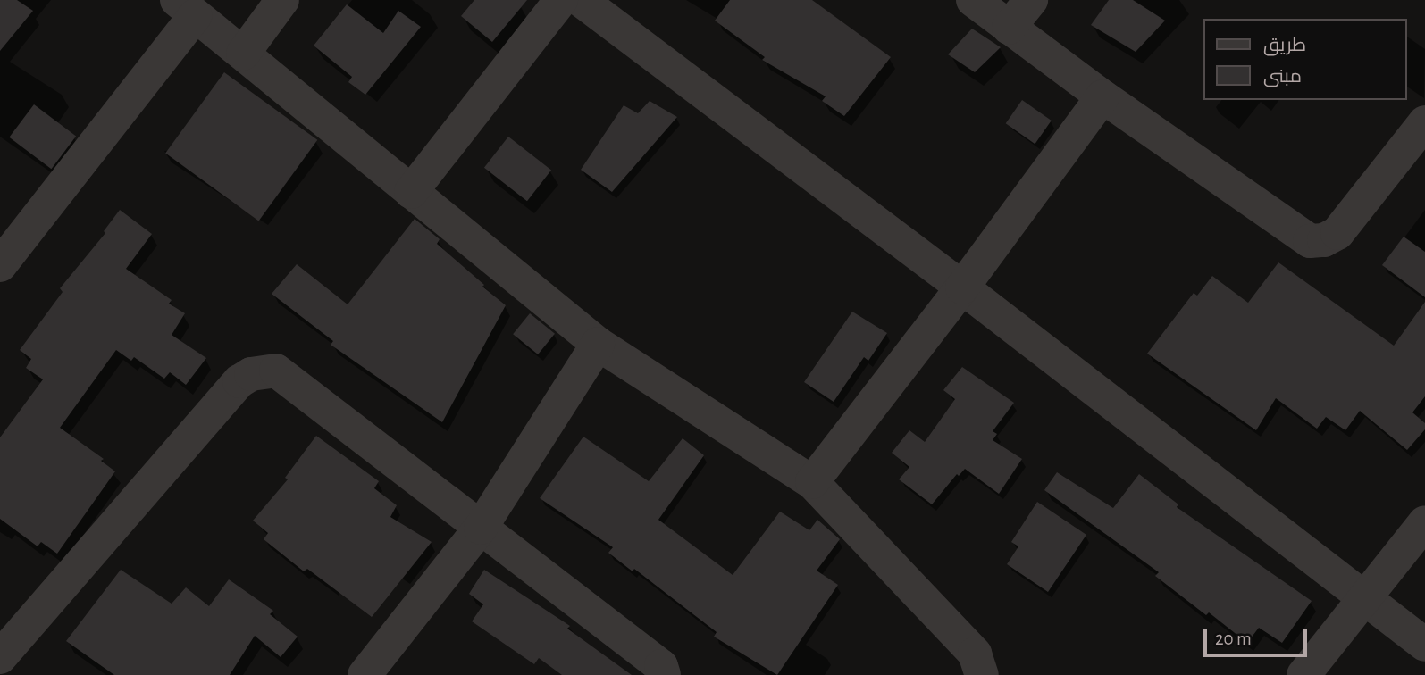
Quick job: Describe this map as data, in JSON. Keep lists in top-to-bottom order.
{
  "legend": ["طريق", "مبنى"],
  "scale_bar": "20 m"
}
